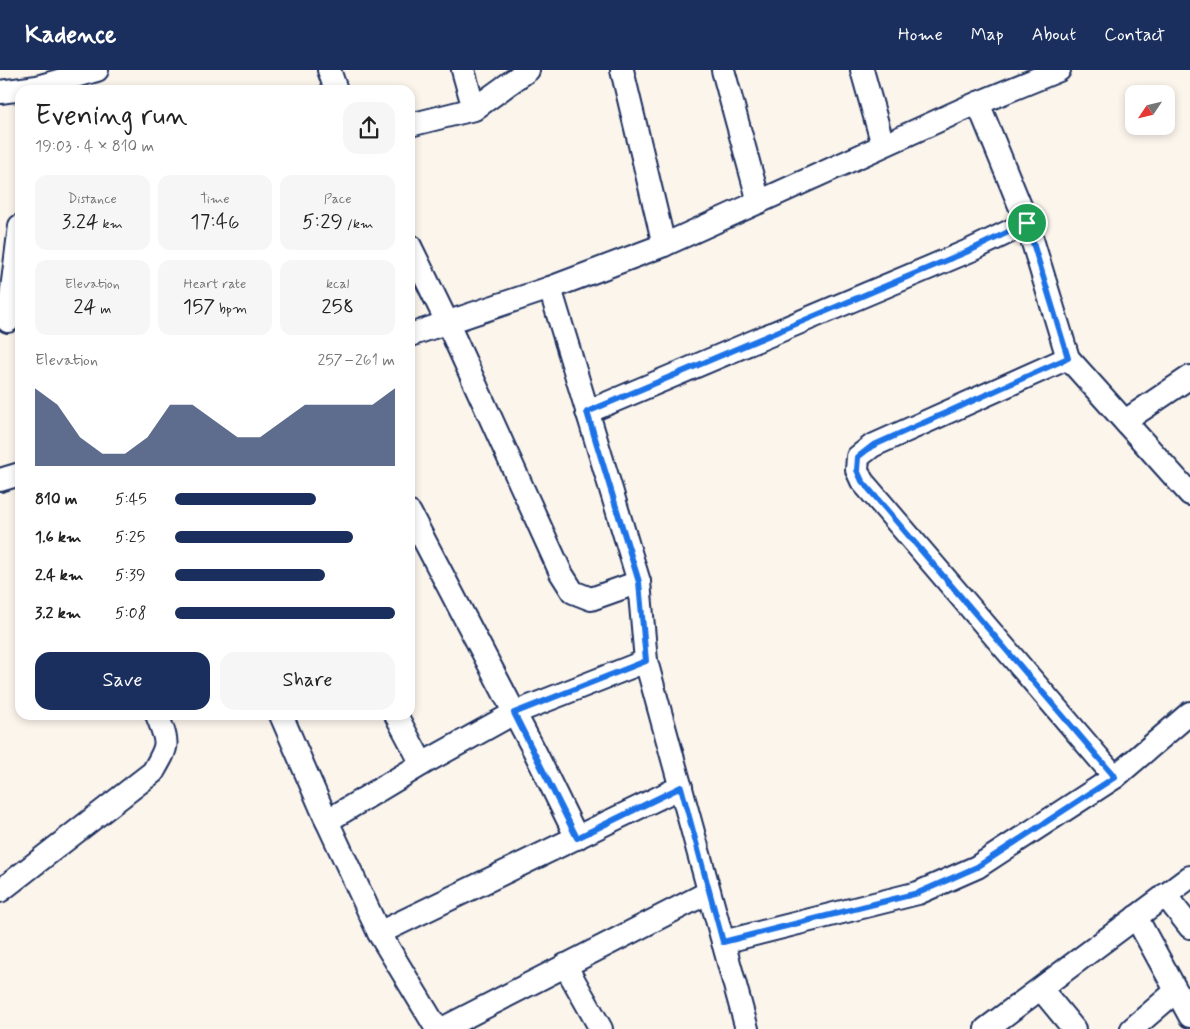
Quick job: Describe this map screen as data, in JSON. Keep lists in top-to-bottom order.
{
  "north": "bottom left",
  "page": {
    "header": "Kadence",
    "nav": [
      "Home",
      "Map",
      "About",
      "Contact"
    ],
    "heading": ["Evening run", "19:03 · 4 × 810 m"],
    "stats": [
      ["Distance", "3.24 km"],
      ["Time", "17:46"],
      ["Pace", "5:29 /km"],
      ["Elevation", "24 m"],
      ["Heart rate", "157 bpm"],
      ["kcal", "258"]
    ],
    "chart": ["Elevation", "257–261 m"],
    "list": [
      {
        "name": "810 m",
        "note": "5:45"
      },
      {
        "name": "1.6 km",
        "note": "5:25"
      },
      {
        "name": "2.4 km",
        "note": "5:39"
      },
      {
        "name": "3.2 km",
        "note": "5:08"
      }
    ],
    "buttons": ["Save", "Share"]
  }
}
